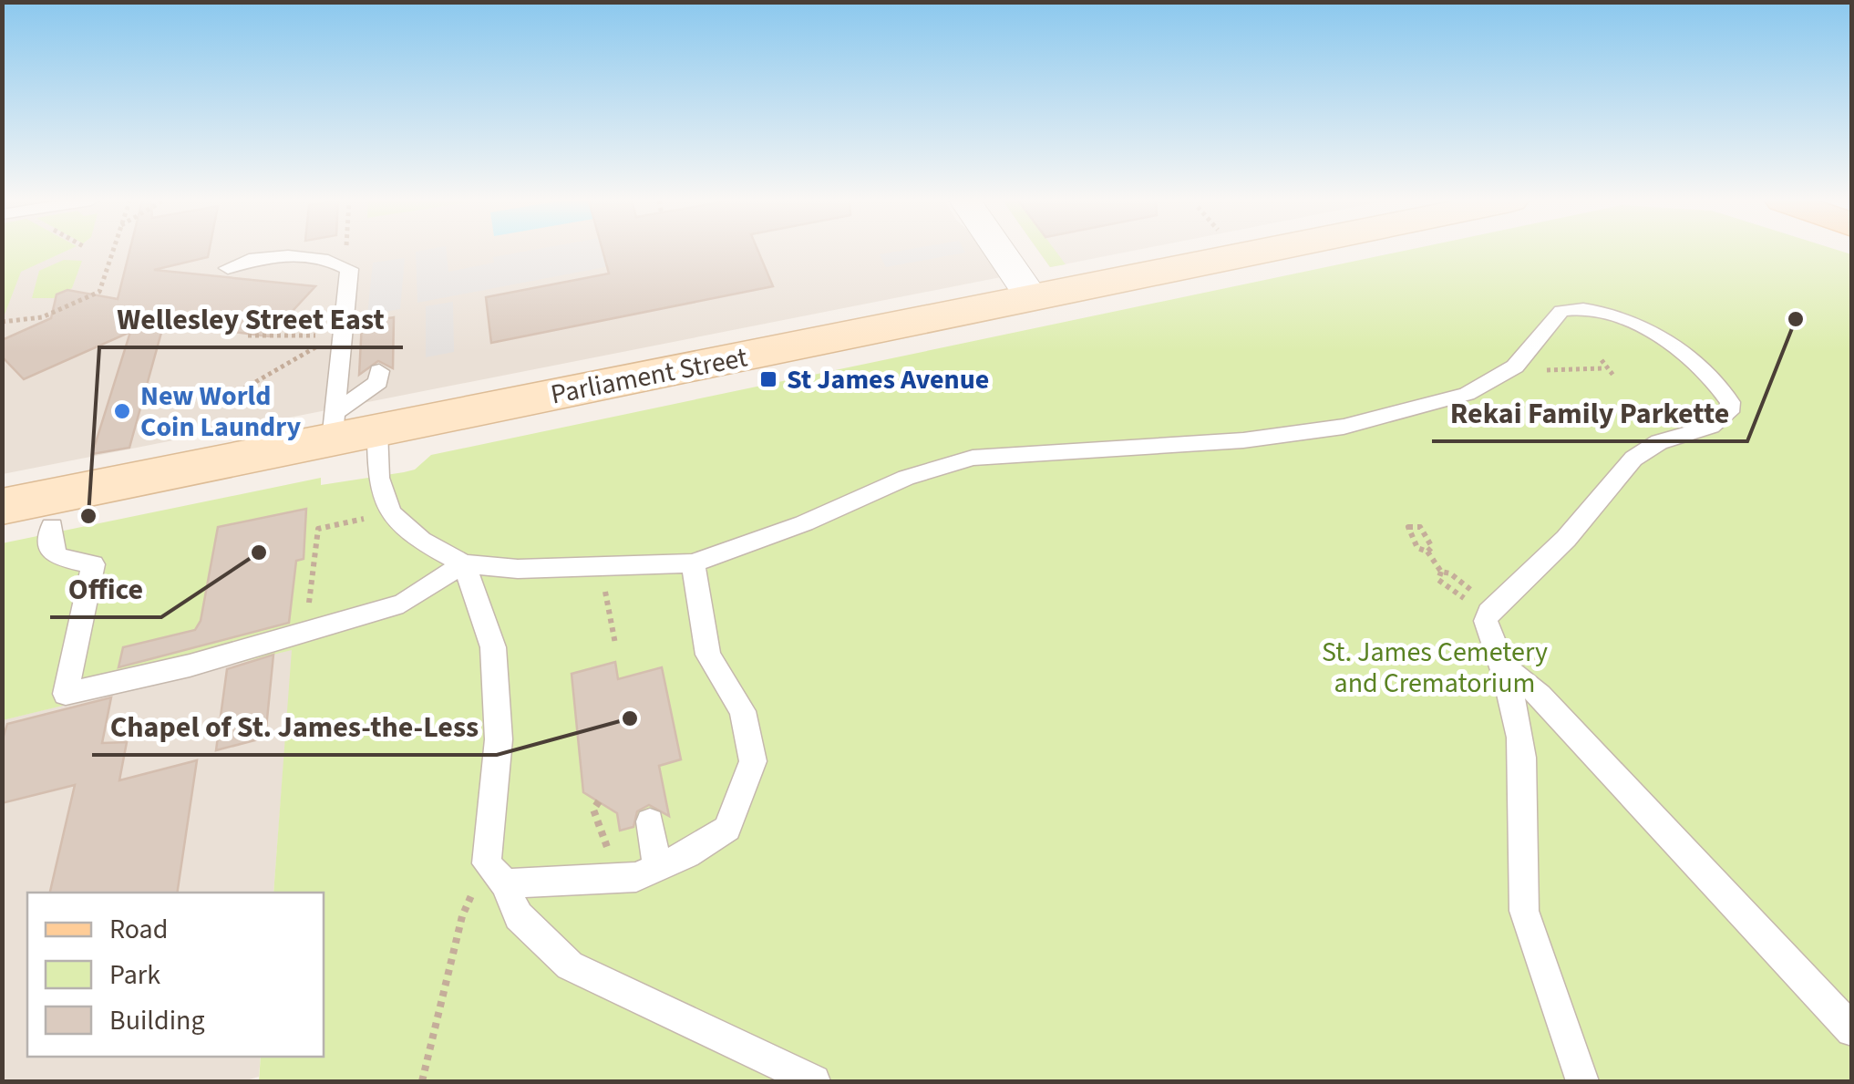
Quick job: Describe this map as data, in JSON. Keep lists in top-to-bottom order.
{
  "streets": {
    "main road": ["Parliament Street"]
  },
  "parks": ["St. James Cemetery and Crematorium"],
  "places": {
    "other": [
      "Rekai Family Parkette",
      "New World Coin Laundry",
      "Wellesley Street East",
      "Office",
      "Chapel of St. James-the-Less"
    ],
    "transit": ["St James Avenue"]
  },
  "legend": ["Road", "Park", "Building"]
}
